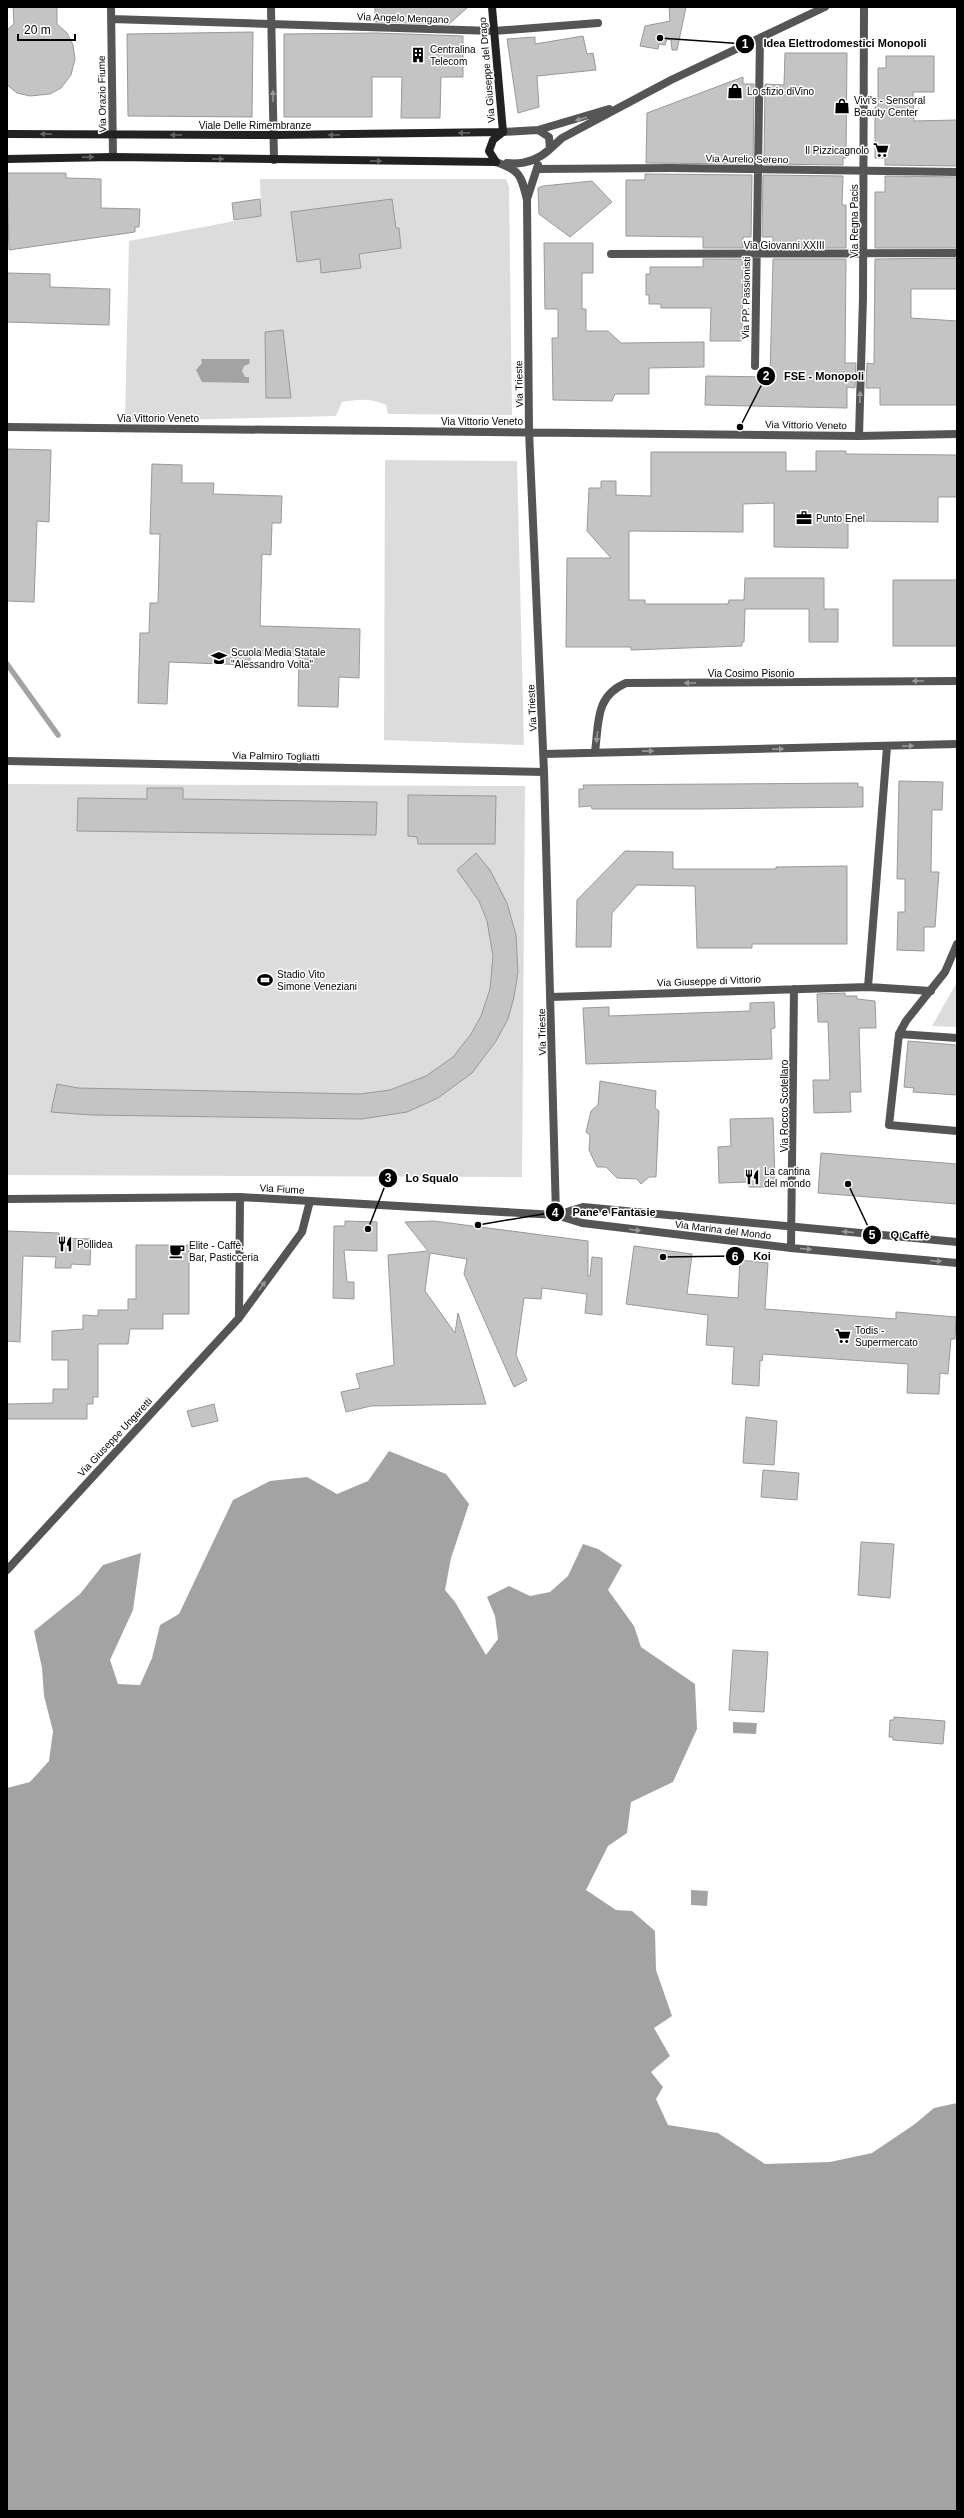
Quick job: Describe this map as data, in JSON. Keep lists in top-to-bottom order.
{
  "streets": {
    "street": [
      "Via Angelo Mengano",
      "Via Giuseppe del Drago",
      "Via Orazio Fiume",
      "Viale Delle Rimembranze",
      "Via Aurelio Sereno",
      "Via Regna Pacis",
      "Via Giovanni XXIII",
      "Via PP. Passionisti",
      "Via Trieste",
      "Via Vittorio Veneto",
      "Via Cosimo Pisonio",
      "Via Palmiro Togliatti",
      "Via Giuseppe di Vittorio",
      "Via Rocco Scotellaro",
      "Via Fiume",
      "Via Marina del Mondo",
      "Via Giuseppe Ungaretti"
    ]
  },
  "crossings": [
    ["Via Angelo Mengano", "Via Giuseppe del Drago"],
    ["Via Angelo Mengano", "Via Orazio Fiume"],
    ["Via Giuseppe del Drago", "Viale Delle Rimembranze"],
    ["Via Orazio Fiume", "Viale Delle Rimembranze"],
    ["Via Aurelio Sereno", "Via Regna Pacis"],
    ["Via Aurelio Sereno", "Via PP. Passionisti"],
    ["Via Regna Pacis", "Via Giovanni XXIII"],
    ["Via Regna Pacis", "Via Vittorio Veneto"],
    ["Via Giovanni XXIII", "Via PP. Passionisti"],
    ["Via Trieste", "Via Vittorio Veneto"],
    ["Via Trieste", "Via Palmiro Togliatti"],
    ["Via Trieste", "Via Giuseppe di Vittorio"],
    ["Via Trieste", "Via Fiume"],
    ["Via Trieste", "Via Marina del Mondo"],
    ["Via Giuseppe di Vittorio", "Via Rocco Scotellaro"],
    ["Via Rocco Scotellaro", "Via Marina del Mondo"],
    ["Via Fiume", "Via Marina del Mondo"],
    ["Via Fiume", "Via Giuseppe Ungaretti"]
  ],
  "one_way": ["Via Regna Pacis"],
  "places": {
    "other": [
      "Idea Elettrodomestici Monopoli",
      "FSE - Monopoli",
      "Q Caffè",
      "Pane e Fantasie",
      "Lo Squalo",
      "Koi"
    ],
    "building": ["Centralina Telecom"],
    "shop": ["Lo sfizio diVino", "Vivi's - Sensoral Beauty Center"],
    "supermarket": ["Il Pizzicagnolo", "Todis - Supermercato"],
    "office": ["Punto Enel"],
    "school or university": ["Scuola Media Statale \"Alessandro Volta\""],
    "sports": ["Stadio Vito Simone Veneziani"],
    "restaurant": ["La cantina del mondo", "Pollidea"],
    "cafe": ["Elite - Caffè, Bar, Pasticceria"]
  },
  "scale_bar": "20 m"
}
